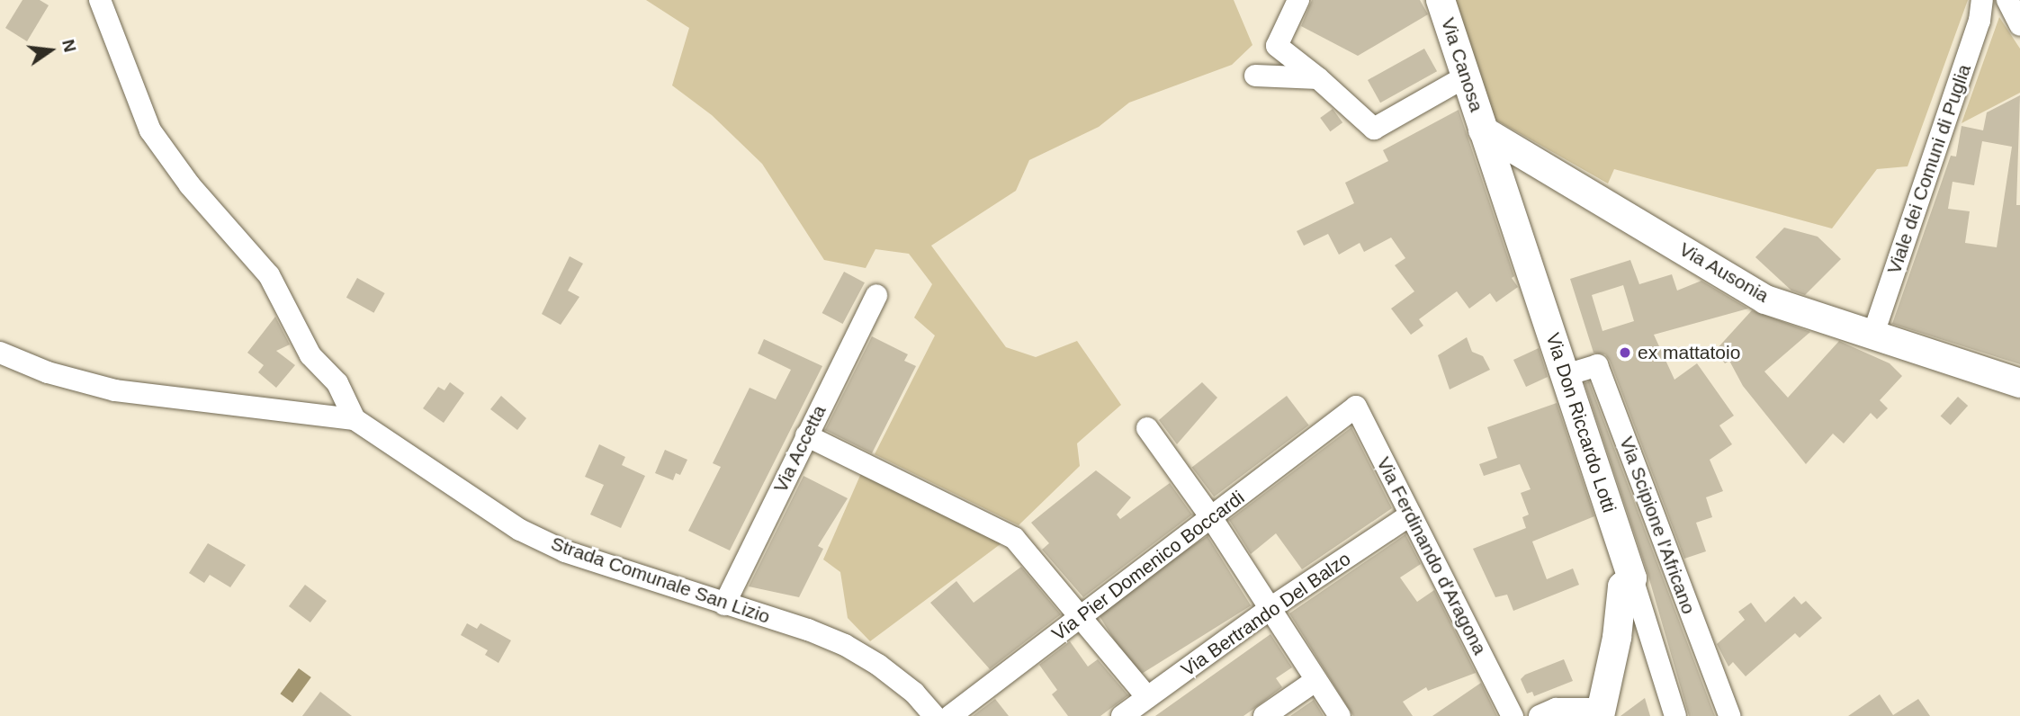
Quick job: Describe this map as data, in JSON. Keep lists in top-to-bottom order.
{
  "streets": {
    "main road": ["Via Canosa", "Via Ausonia", "Via Don Riccardo Lotti"],
    "street": [
      "Viale dei Comuni di Puglia",
      "Via Accetta",
      "Via Scipione l'Africano",
      "Via Ferdinando d'Aragona",
      "Via Pier Domenico Boccardi",
      "Strada Comunale San Lizio",
      "Via Bertrando Del Balzo"
    ]
  },
  "crossings": [
    ["Via Canosa", "Via Ausonia"],
    ["Via Canosa", "Via Don Riccardo Lotti"],
    ["Viale dei Comuni di Puglia", "Via Ausonia"],
    ["Via Ausonia", "Via Don Riccardo Lotti"],
    ["Via Don Riccardo Lotti", "Via Scipione l'Africano"],
    ["Via Accetta", "Strada Comunale San Lizio"],
    ["Via Ferdinando d'Aragona", "Via Pier Domenico Boccardi"],
    ["Via Ferdinando d'Aragona", "Via Bertrando Del Balzo"]
  ],
  "places": ["ex mattatoio"],
  "north": "right"
}
